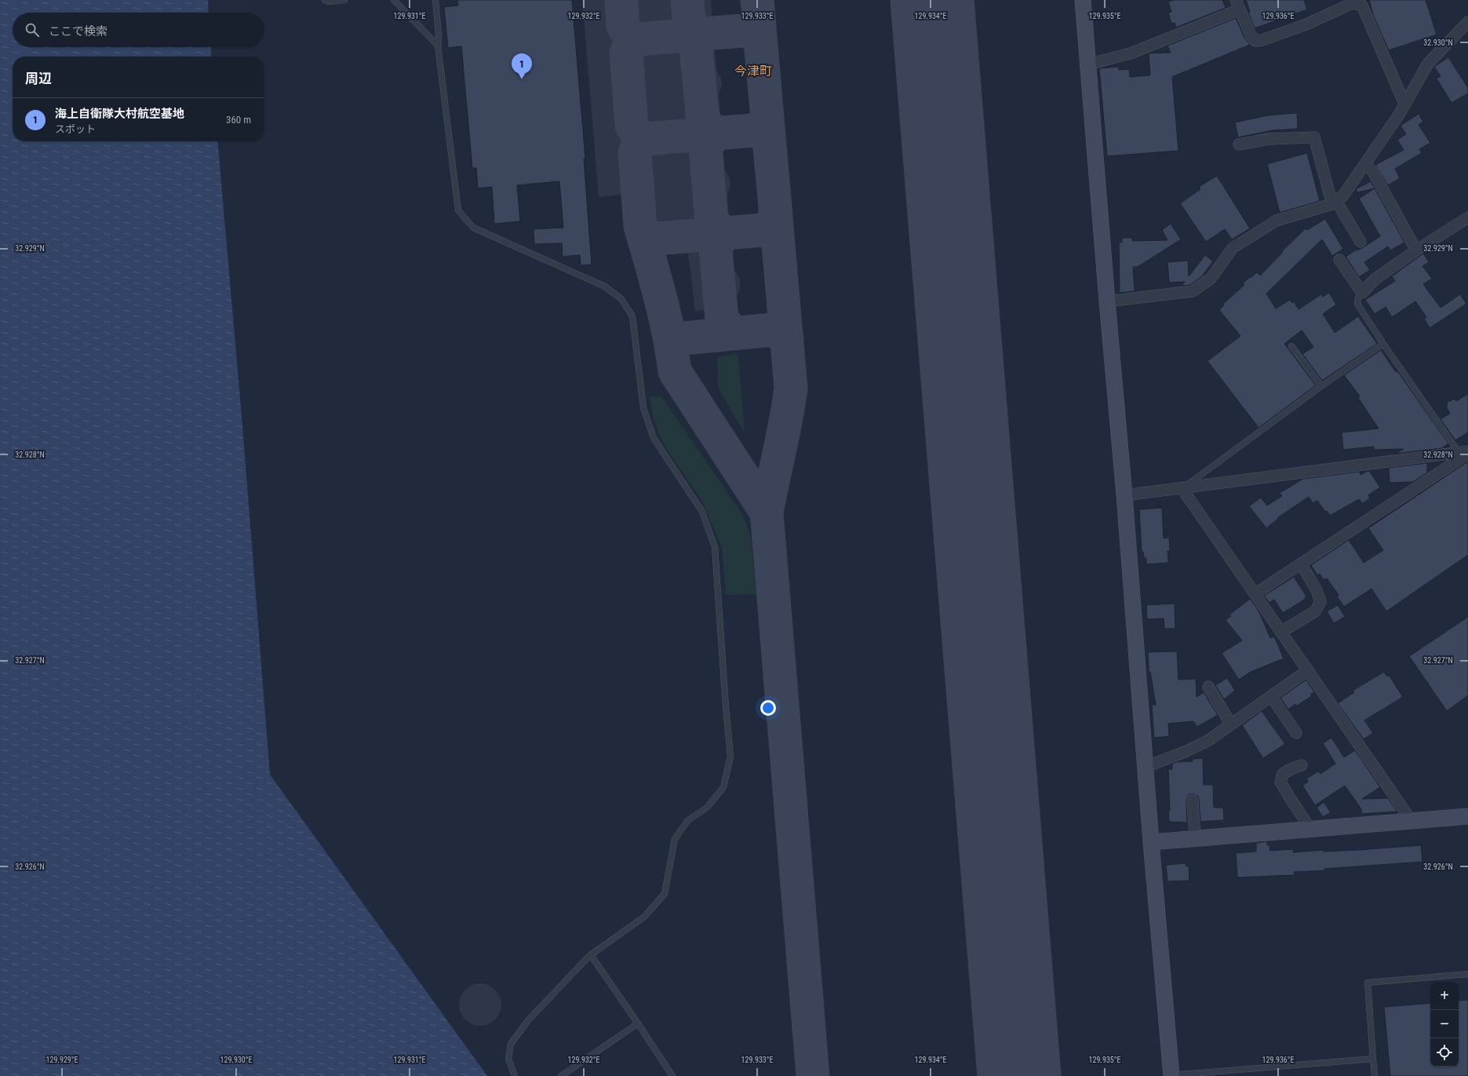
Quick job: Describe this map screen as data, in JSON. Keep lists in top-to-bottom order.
{
  "districts": ["今津町"],
  "page": {
    "search": "ここで検索",
    "pins": "1",
    "heading": "周辺",
    "list": [
      {
        "mark": "1",
        "name": "海上自衛隊大村航空基地",
        "note": "スポット",
        "value": "360 m"
      }
    ],
    "map_buttons": ["+", "−"]
  },
  "coordinates": [
    "129.931°E",
    "129.932°E",
    "129.933°E",
    "129.934°E",
    "129.935°E",
    "129.936°E",
    "32.930°N",
    "32.929°N",
    "32.928°N",
    "32.927°N",
    "32.926°N",
    "129.929°E",
    "129.930°E"
  ]
}
